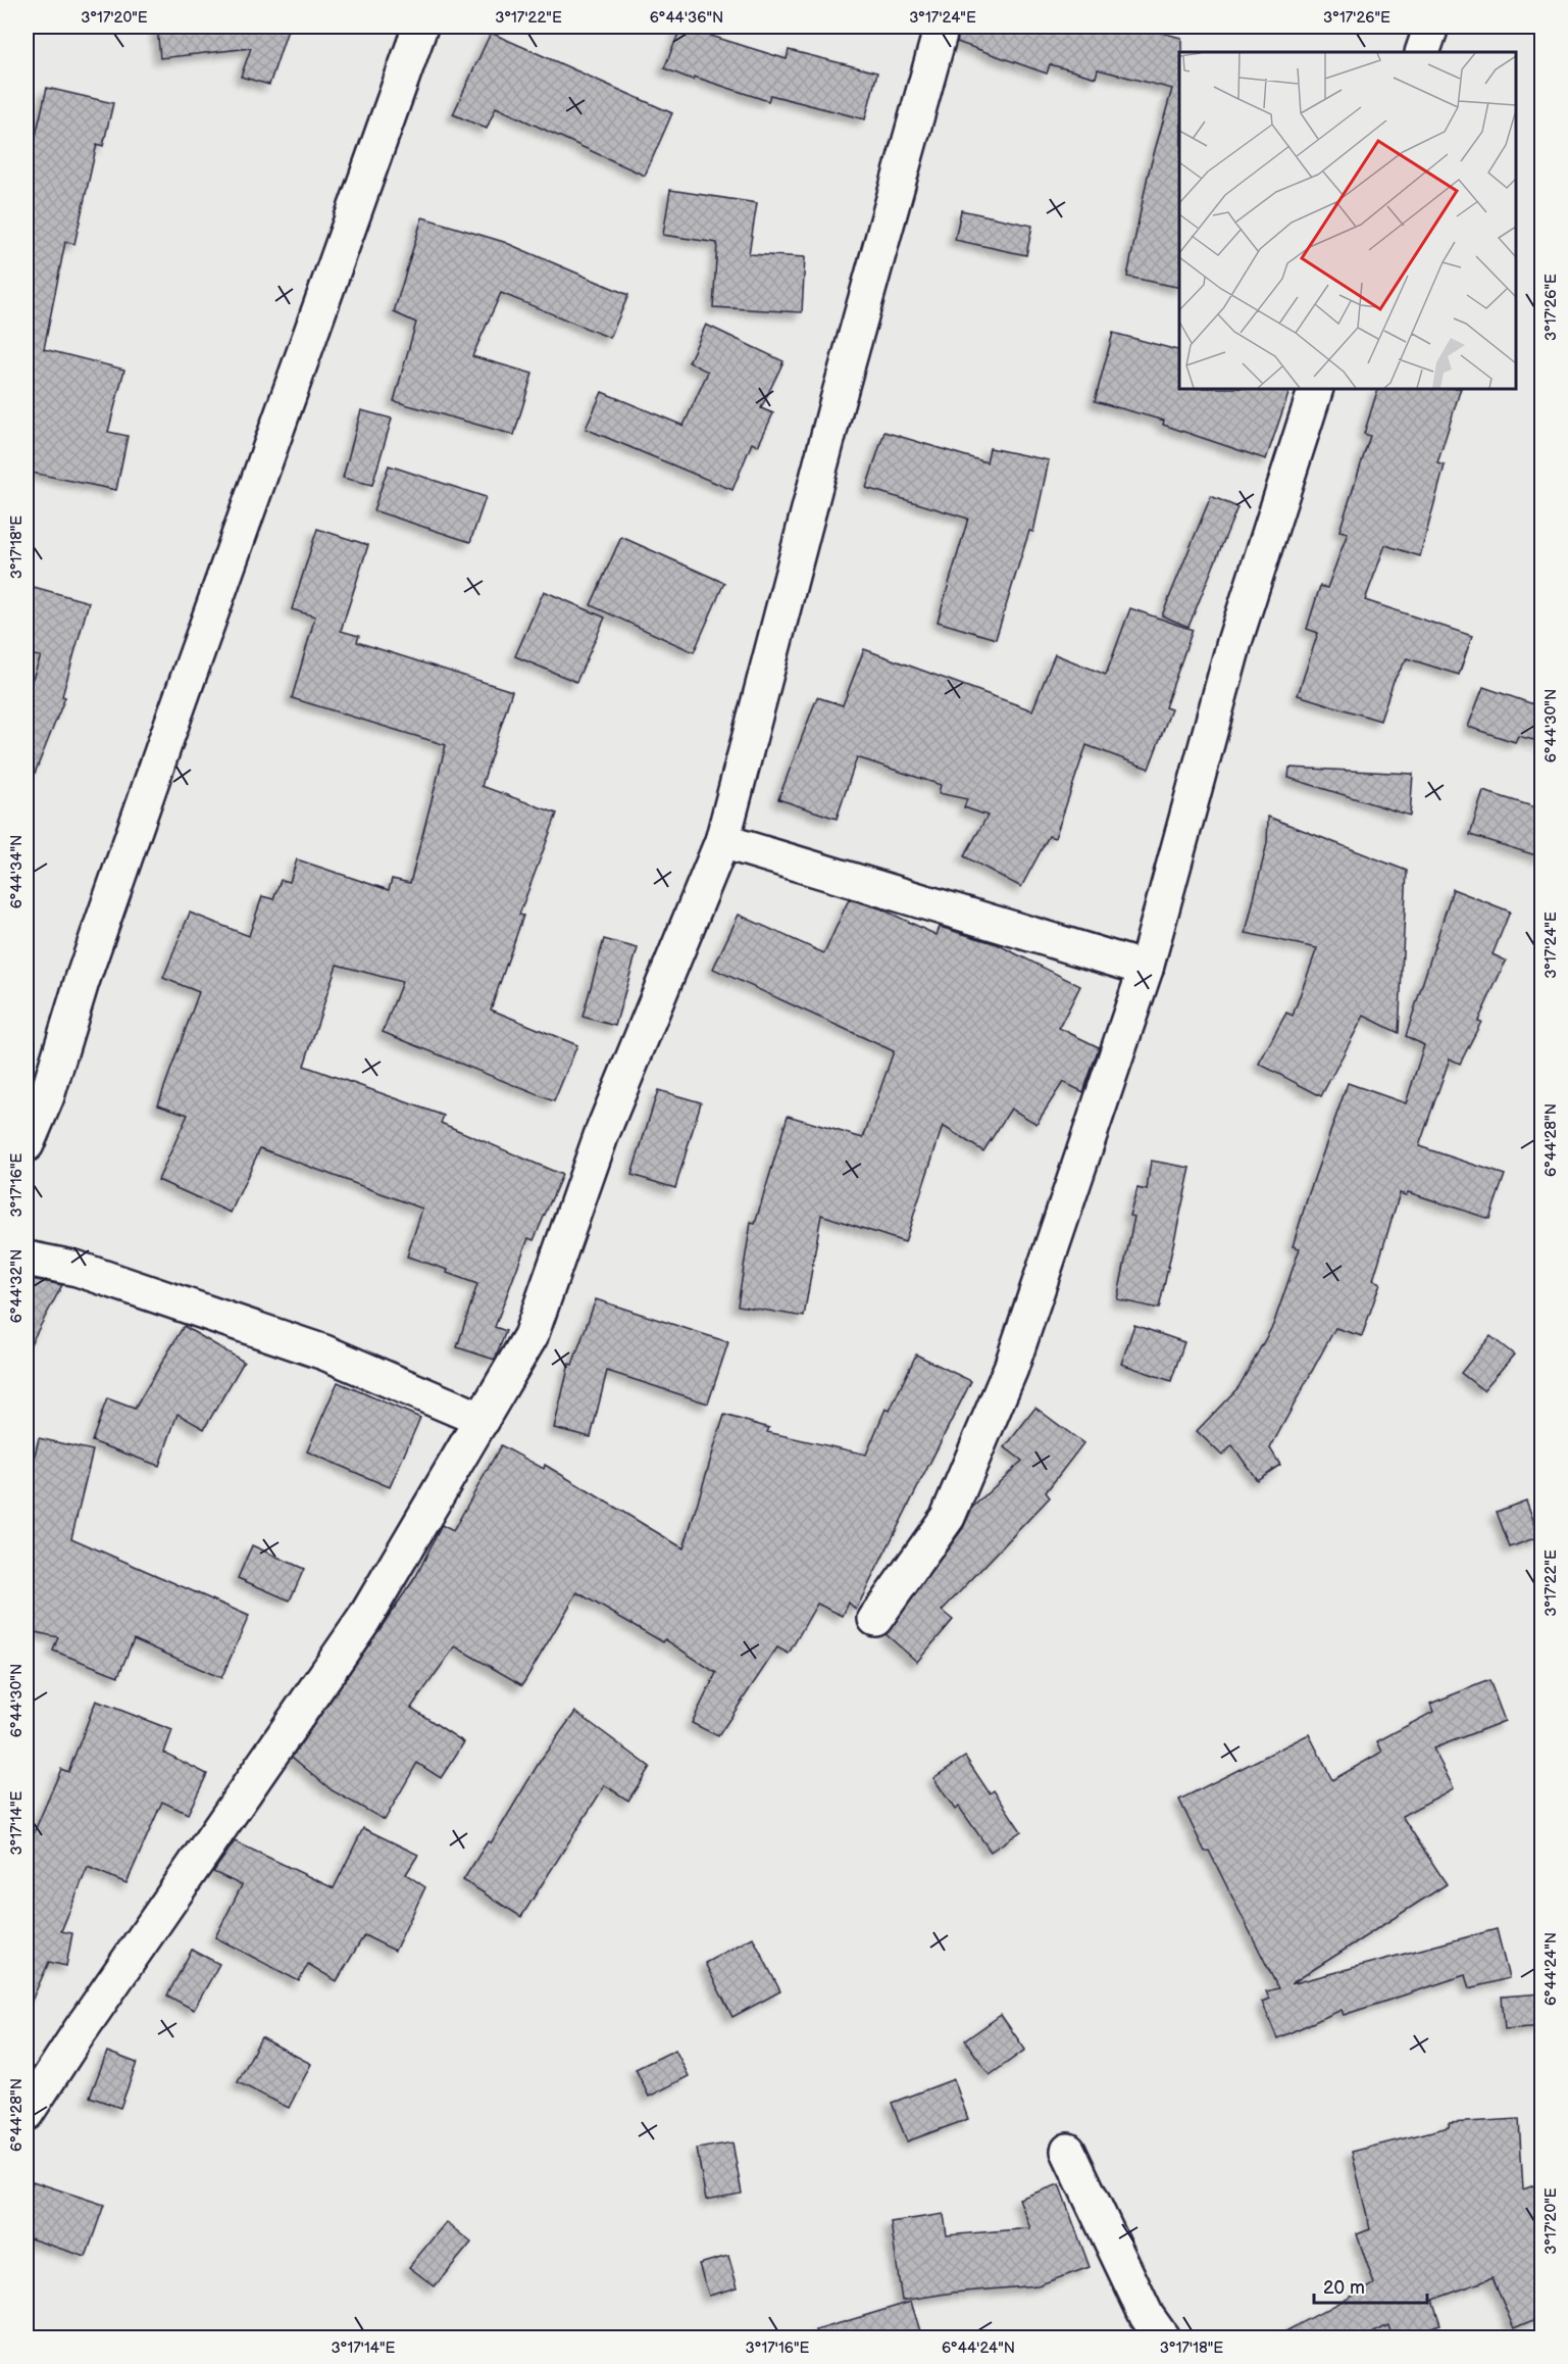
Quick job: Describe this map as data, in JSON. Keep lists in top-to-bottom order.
{
  "scale_bar": "20 m",
  "coordinates": [
    "3°17'20\"E",
    "3°17'22\"E",
    "6°44'36\"N",
    "3°17'24\"E",
    "3°17'26\"E",
    "3°17'18\"E",
    "6°44'30\"N",
    "6°44'34\"N",
    "6°44'28\"N",
    "3°17'16\"E",
    "6°44'32\"N",
    "3°17'14\"E",
    "6°44'24\"N"
  ]
}
